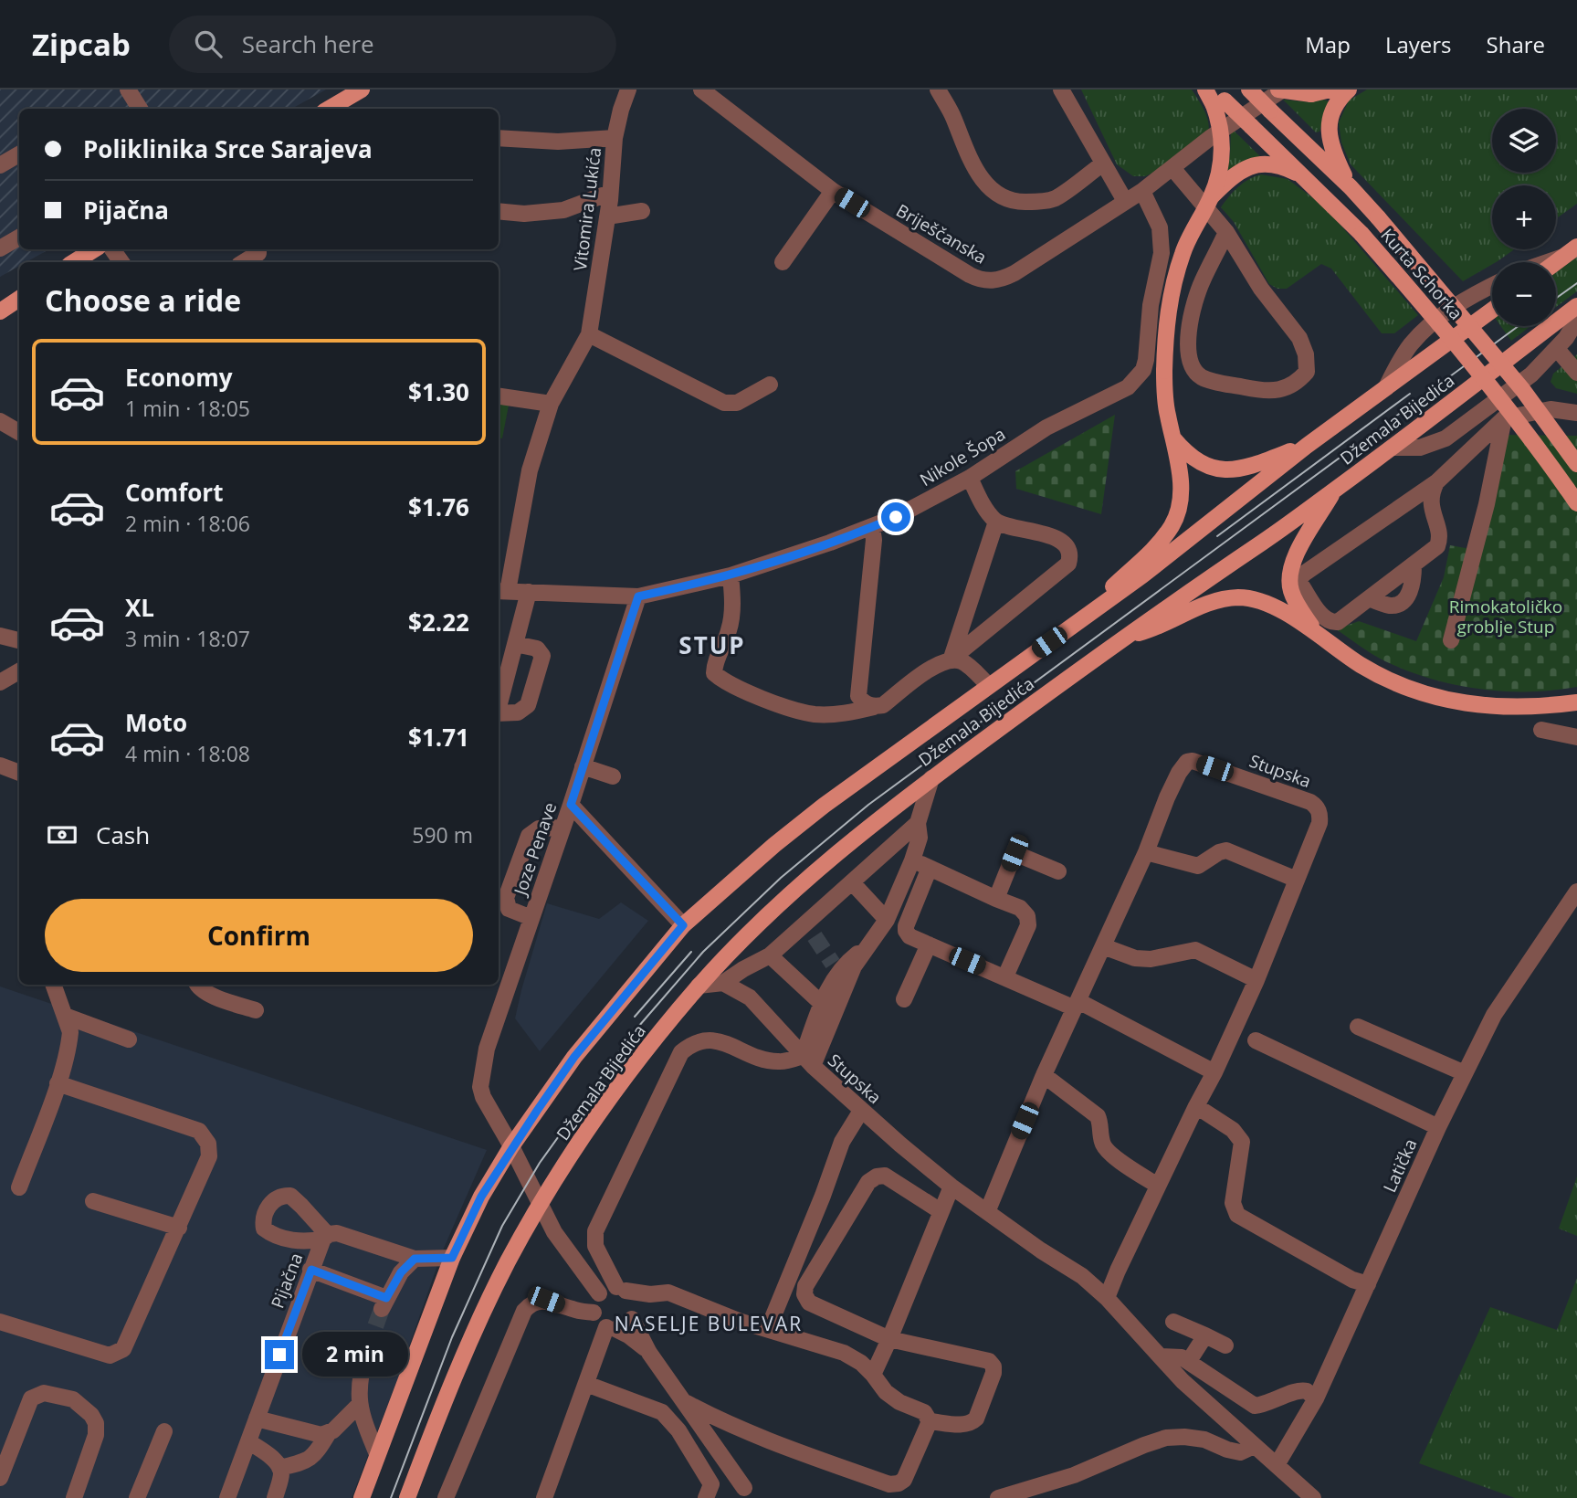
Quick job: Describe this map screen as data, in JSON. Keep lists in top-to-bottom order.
{
  "streets": {
    "main road": ["Kurta Schorka", "Džemala Bijedića"],
    "street": [
      "Vitomira Lukića",
      "Briješčanska",
      "Nikole Šopa",
      "Stupska",
      "Joze Penave",
      "Latička",
      "Pijačna"
    ]
  },
  "crossings": [
    ["Vitomira Lukića", "Nikole Šopa"],
    ["Briješčanska", "Nikole Šopa"],
    ["Džemala Bijedića", "Joze Penave"],
    ["Džemala Bijedića", "Pijačna"],
    ["Nikole Šopa", "Joze Penave"],
    ["Stupska", "Latička"]
  ],
  "districts": ["STUP", "NASELJE BULEVAR"],
  "parks": ["Rimokatoličko groblje Stup"],
  "page": {
    "header": "Zipcab",
    "search": "Search here",
    "nav": ["Map", "Layers", "Share"],
    "map_buttons": ["+", "−"],
    "banner": ["Poliklinika Srce Sarajeva", "Pijačna"],
    "heading": "Choose a ride",
    "list": [
      {
        "name": "Economy",
        "note": "1 min · 18:05",
        "value": "$1.30"
      },
      {
        "name": "Comfort",
        "note": "2 min · 18:06",
        "value": "$1.76"
      },
      {
        "name": "XL",
        "note": "3 min · 18:07",
        "value": "$2.22"
      },
      {
        "name": "Moto",
        "note": "4 min · 18:08",
        "value": "$1.71"
      }
    ],
    "pay": ["Cash", "590 m"],
    "buttons": "Confirm",
    "bubble": "2 min"
  }
}
